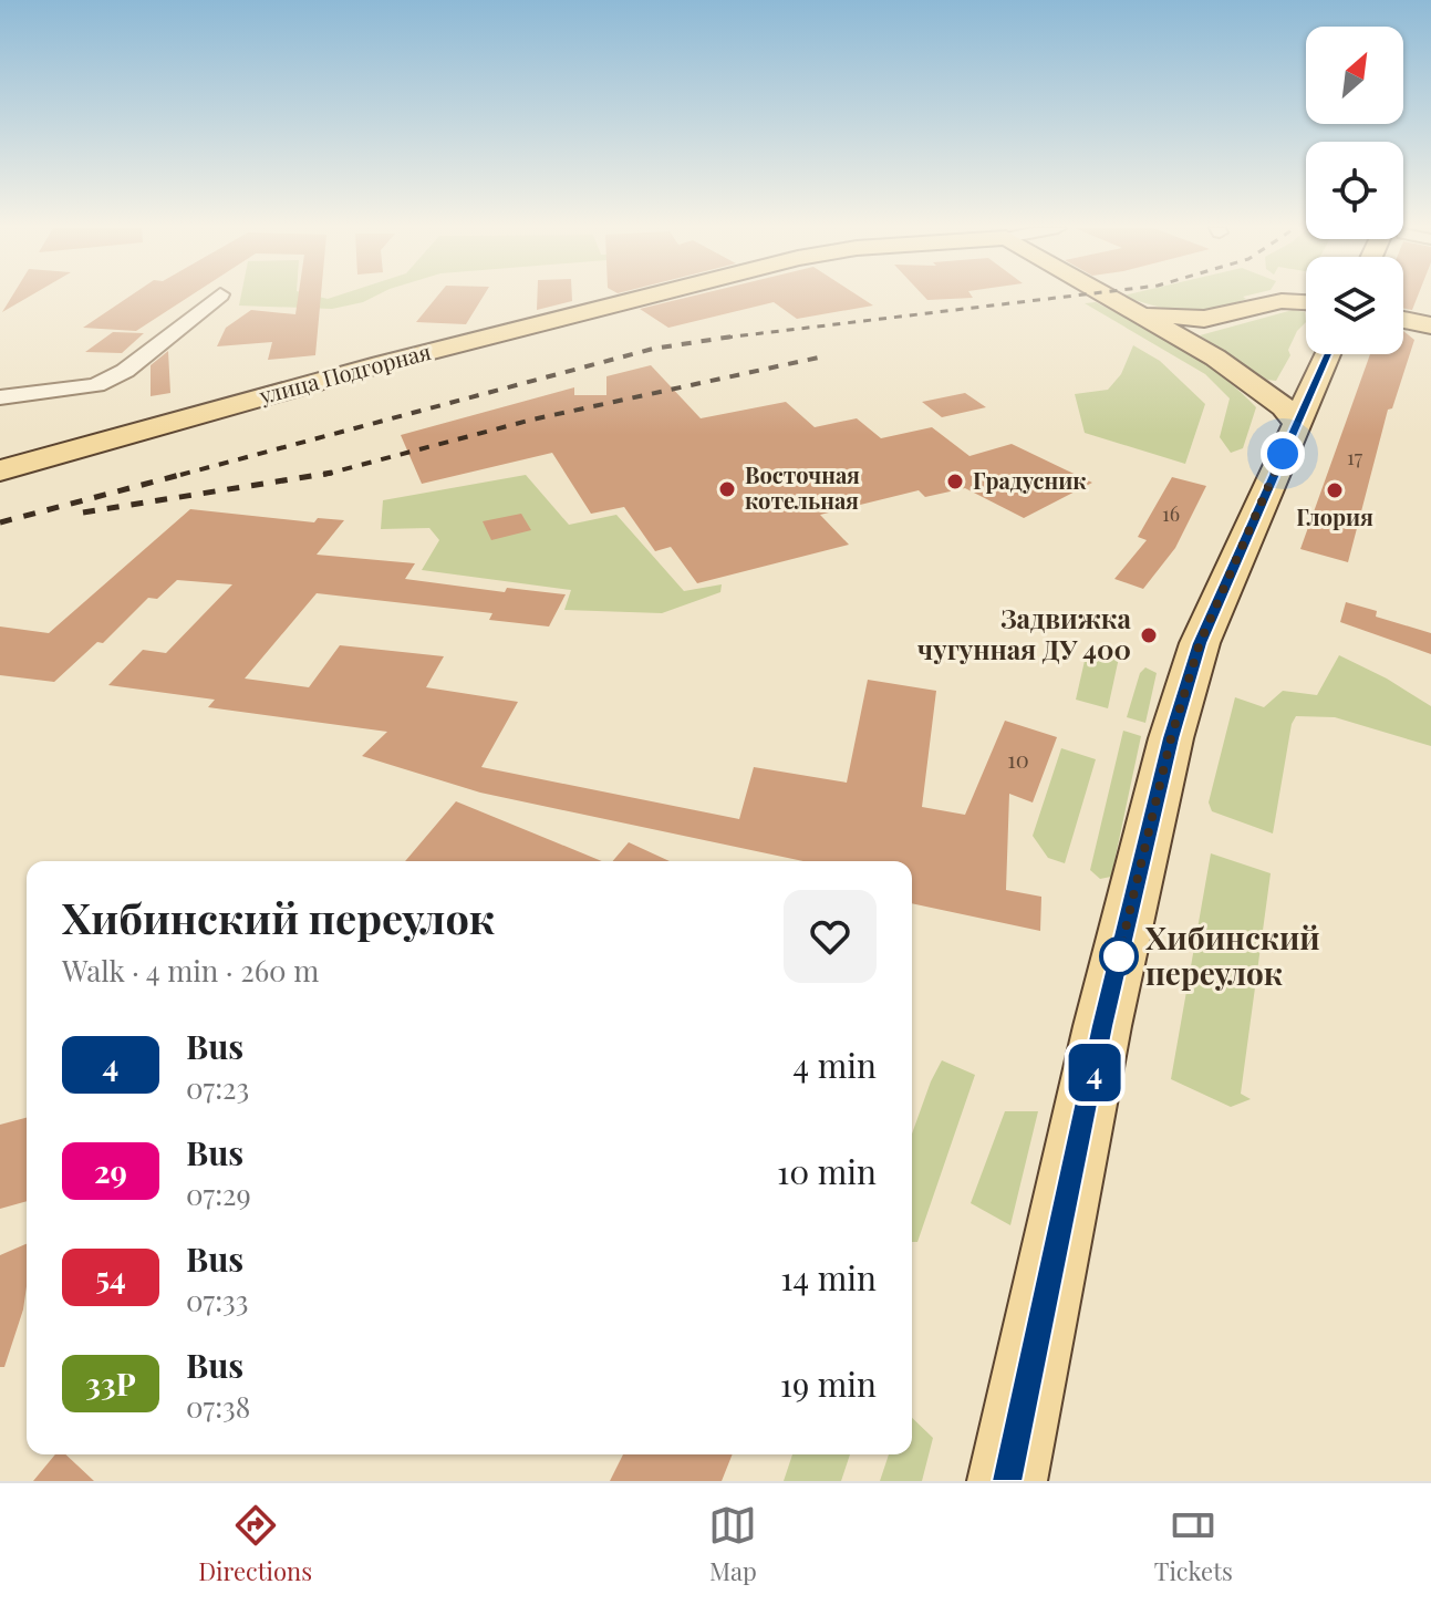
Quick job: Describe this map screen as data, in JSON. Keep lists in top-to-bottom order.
{
  "streets": {
    "main road": ["улица Подгорная"]
  },
  "places": [
    "Градусник",
    "Восточная котельная",
    "Глория",
    "Задвижка чугунная ДУ 400",
    "Хибинский переулок"
  ],
  "lines": ["bus line 4"],
  "house_numbers": ["17", "16", "10"],
  "north": "top right",
  "page": {
    "on_map": "4",
    "heading": ["Хибинский переулок", "Walk · 4 min · 260 m"],
    "list": [
      {
        "mark": "4",
        "name": "Bus",
        "note": "07:23",
        "value": "4 min"
      },
      {
        "mark": "29",
        "name": "Bus",
        "note": "07:29",
        "value": "10 min"
      },
      {
        "mark": "54",
        "name": "Bus",
        "note": "07:33",
        "value": "14 min"
      },
      {
        "mark": "33Р",
        "name": "Bus",
        "note": "07:38",
        "value": "19 min"
      }
    ],
    "tabs": ["Directions", "Map", "Tickets"]
  }
}
